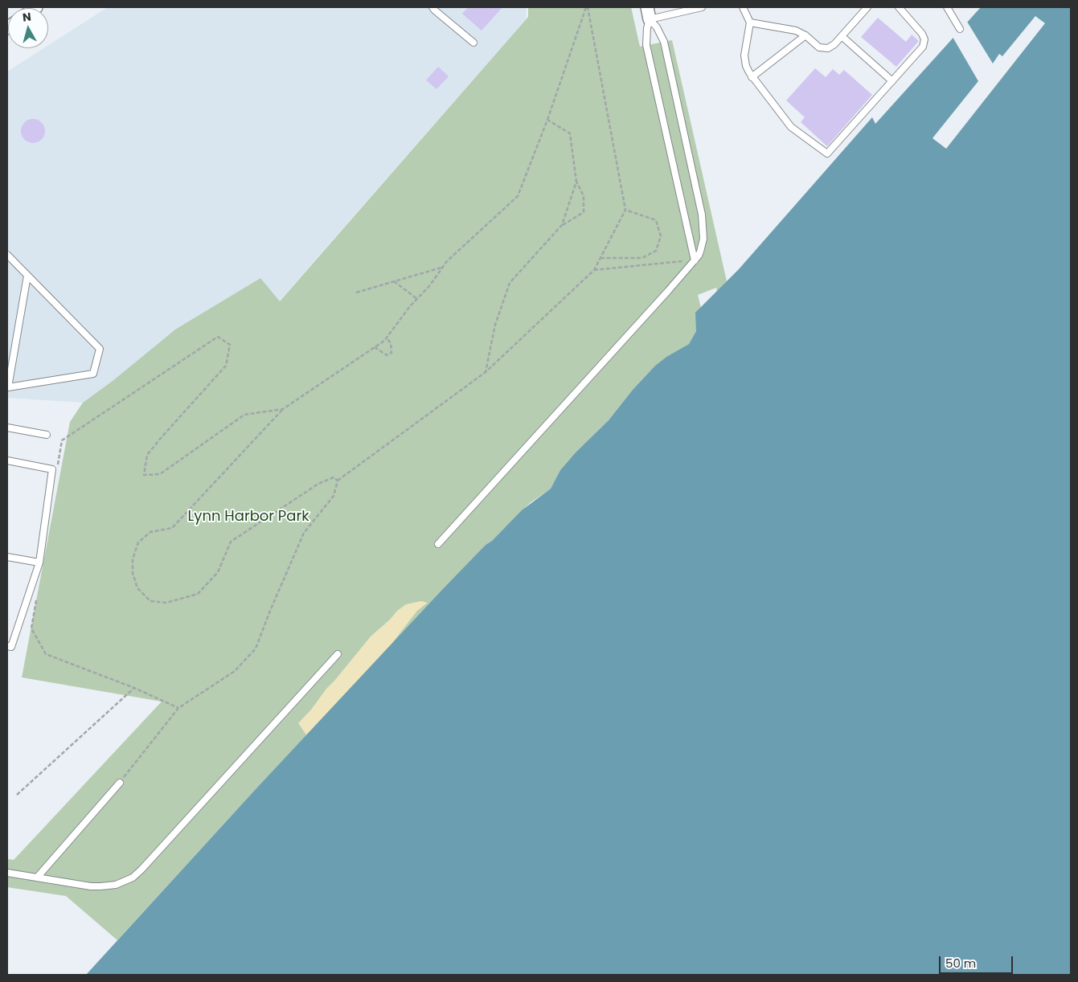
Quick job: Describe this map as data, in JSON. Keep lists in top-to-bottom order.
{
  "parks": ["Lynn Harbor Park"],
  "scale_bar": "50 m",
  "north": "top"
}
